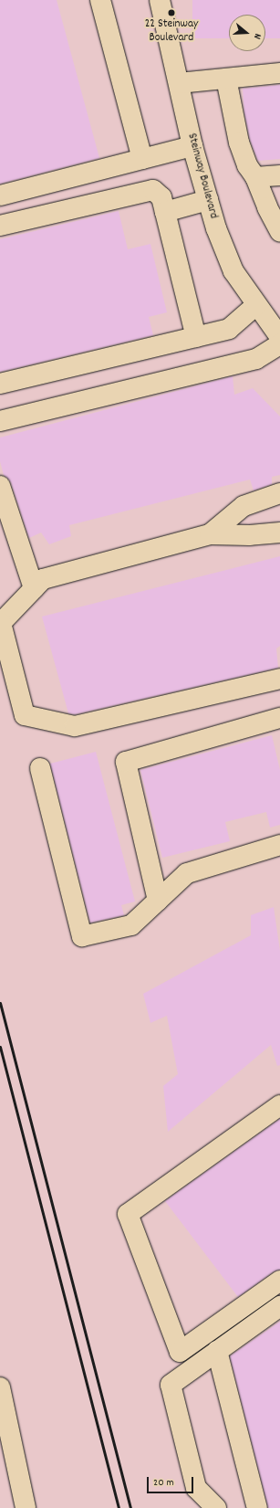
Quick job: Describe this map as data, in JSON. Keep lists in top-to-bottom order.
{
  "streets": {
    "street": ["Steinway Boulevard"]
  },
  "places": ["22 Steinway Boulevard"],
  "scale_bar": "20 m",
  "north": "right"
}
